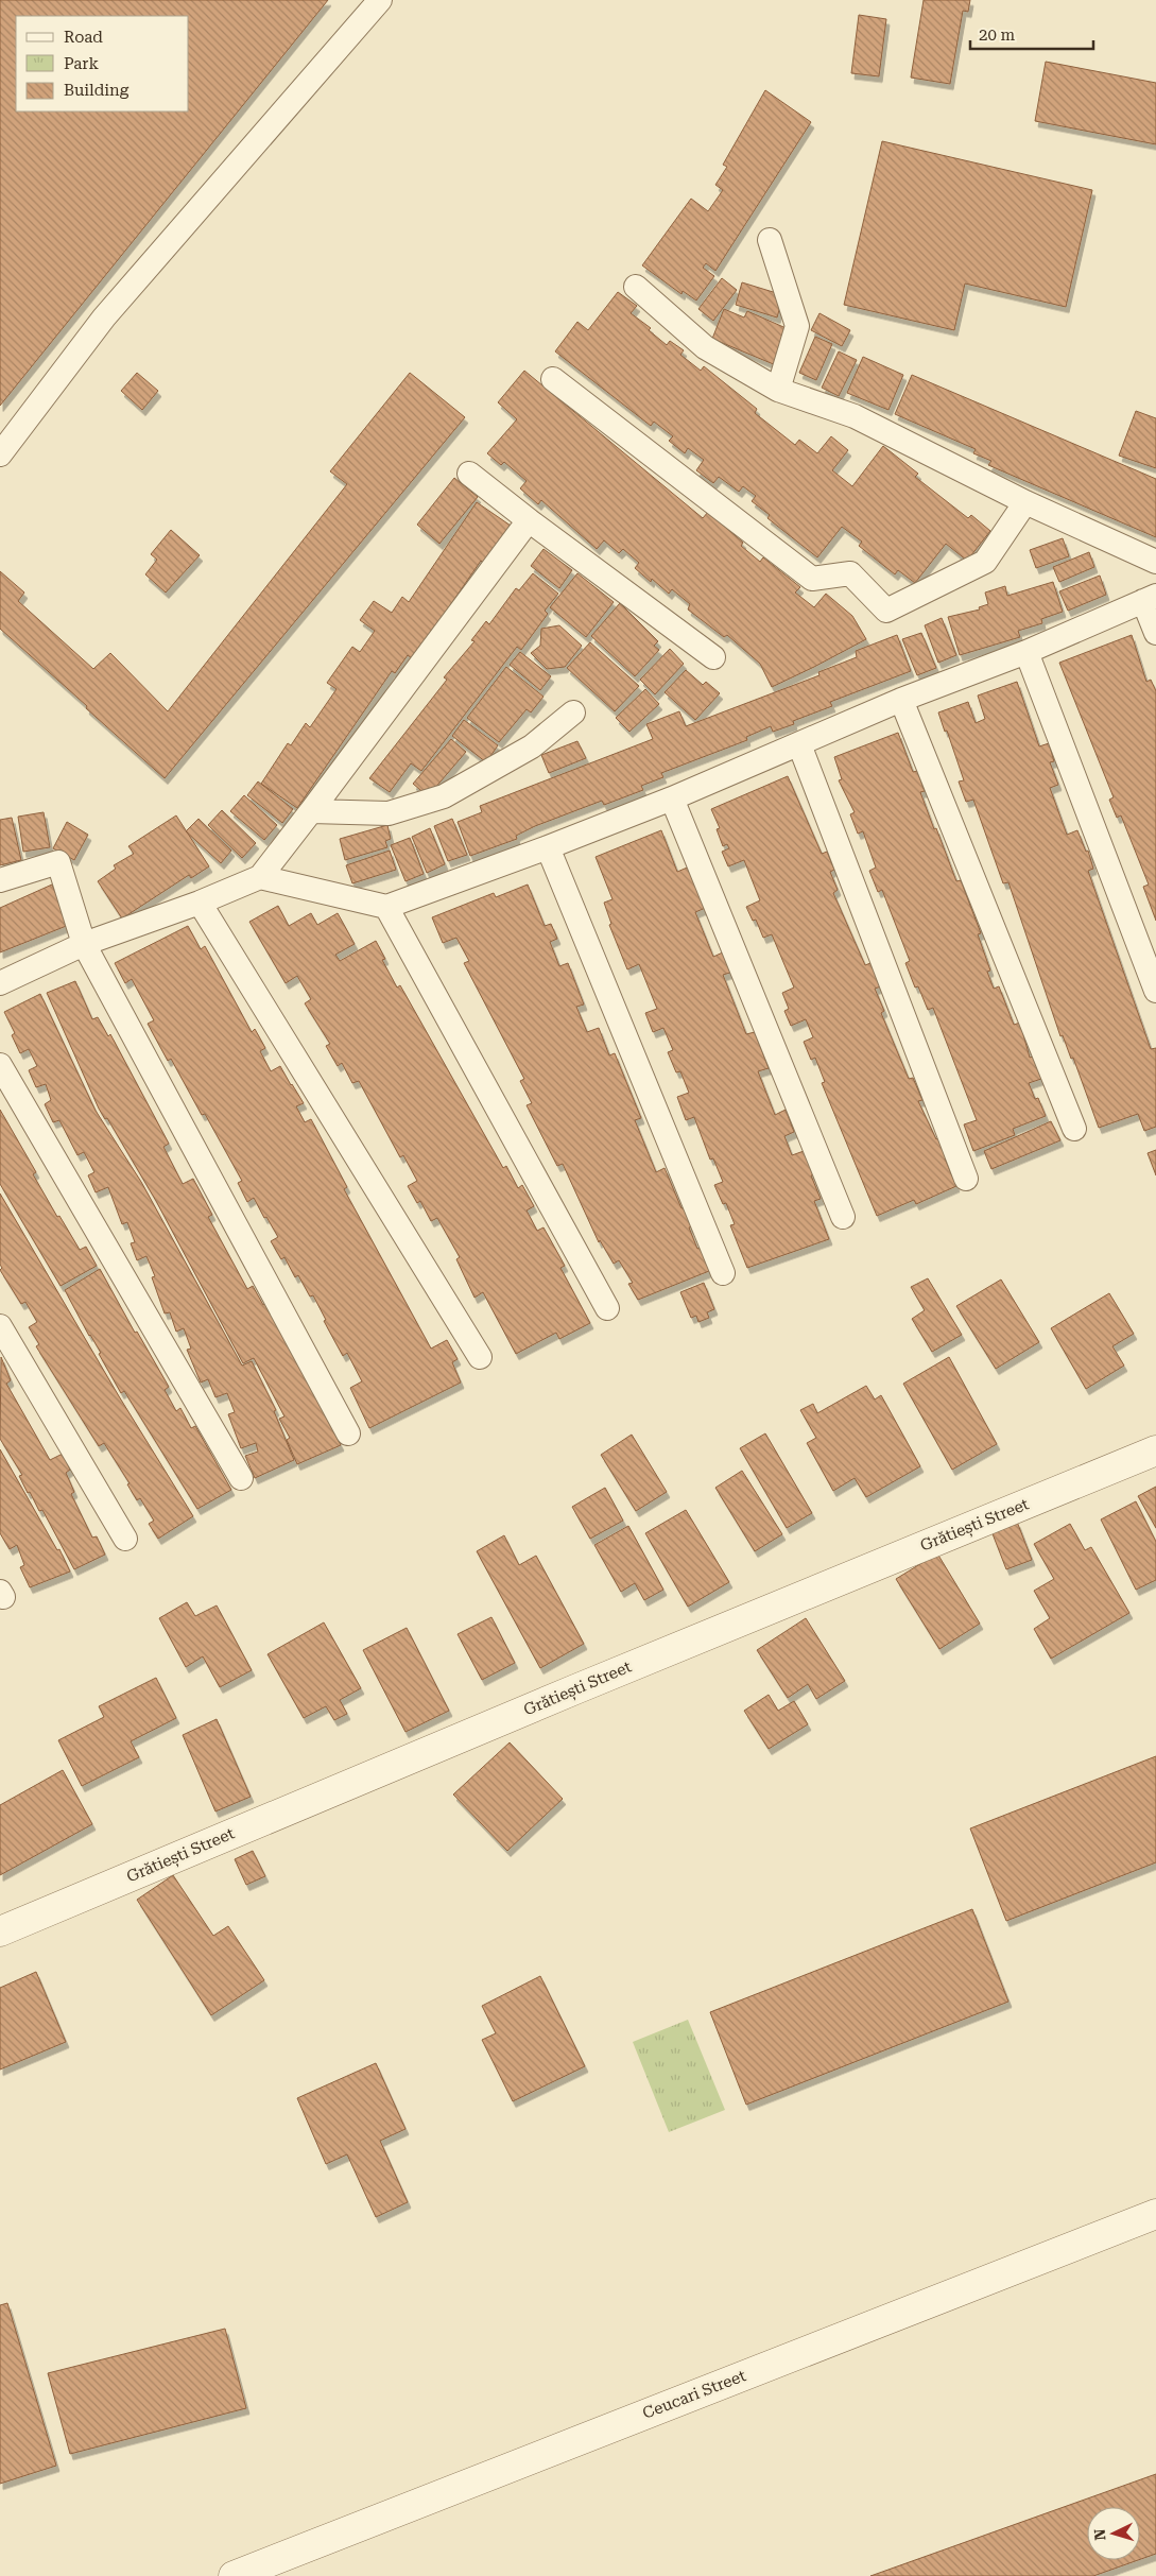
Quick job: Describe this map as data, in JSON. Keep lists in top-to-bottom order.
{
  "streets": {
    "street": ["Grătiești Street", "Ceucari Street"]
  },
  "legend": ["Road", "Park", "Building"],
  "scale_bar": "20 m",
  "north": "left"
}
